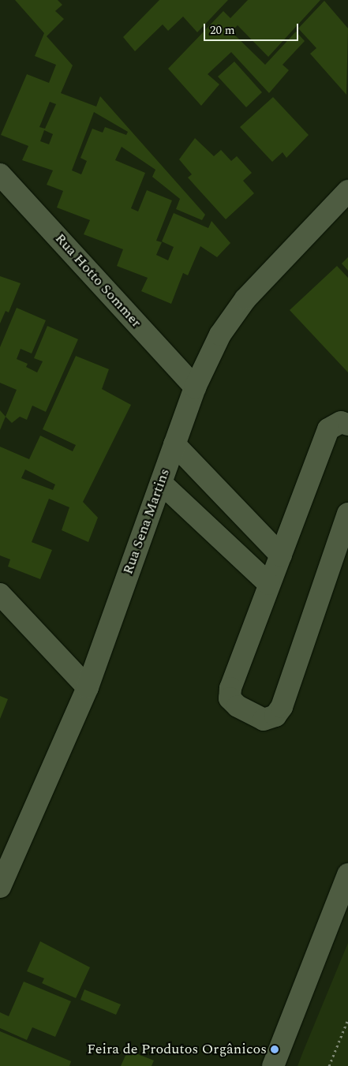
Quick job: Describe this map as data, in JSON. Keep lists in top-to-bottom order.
{
  "streets": {
    "street": ["Rua Hotto Sommer", "Rua Sena Martins"]
  },
  "crossings": [
    ["Rua Hotto Sommer", "Rua Sena Martins"]
  ],
  "places": ["Feira de Produtos Orgânicos"],
  "scale_bar": "20 m"
}
